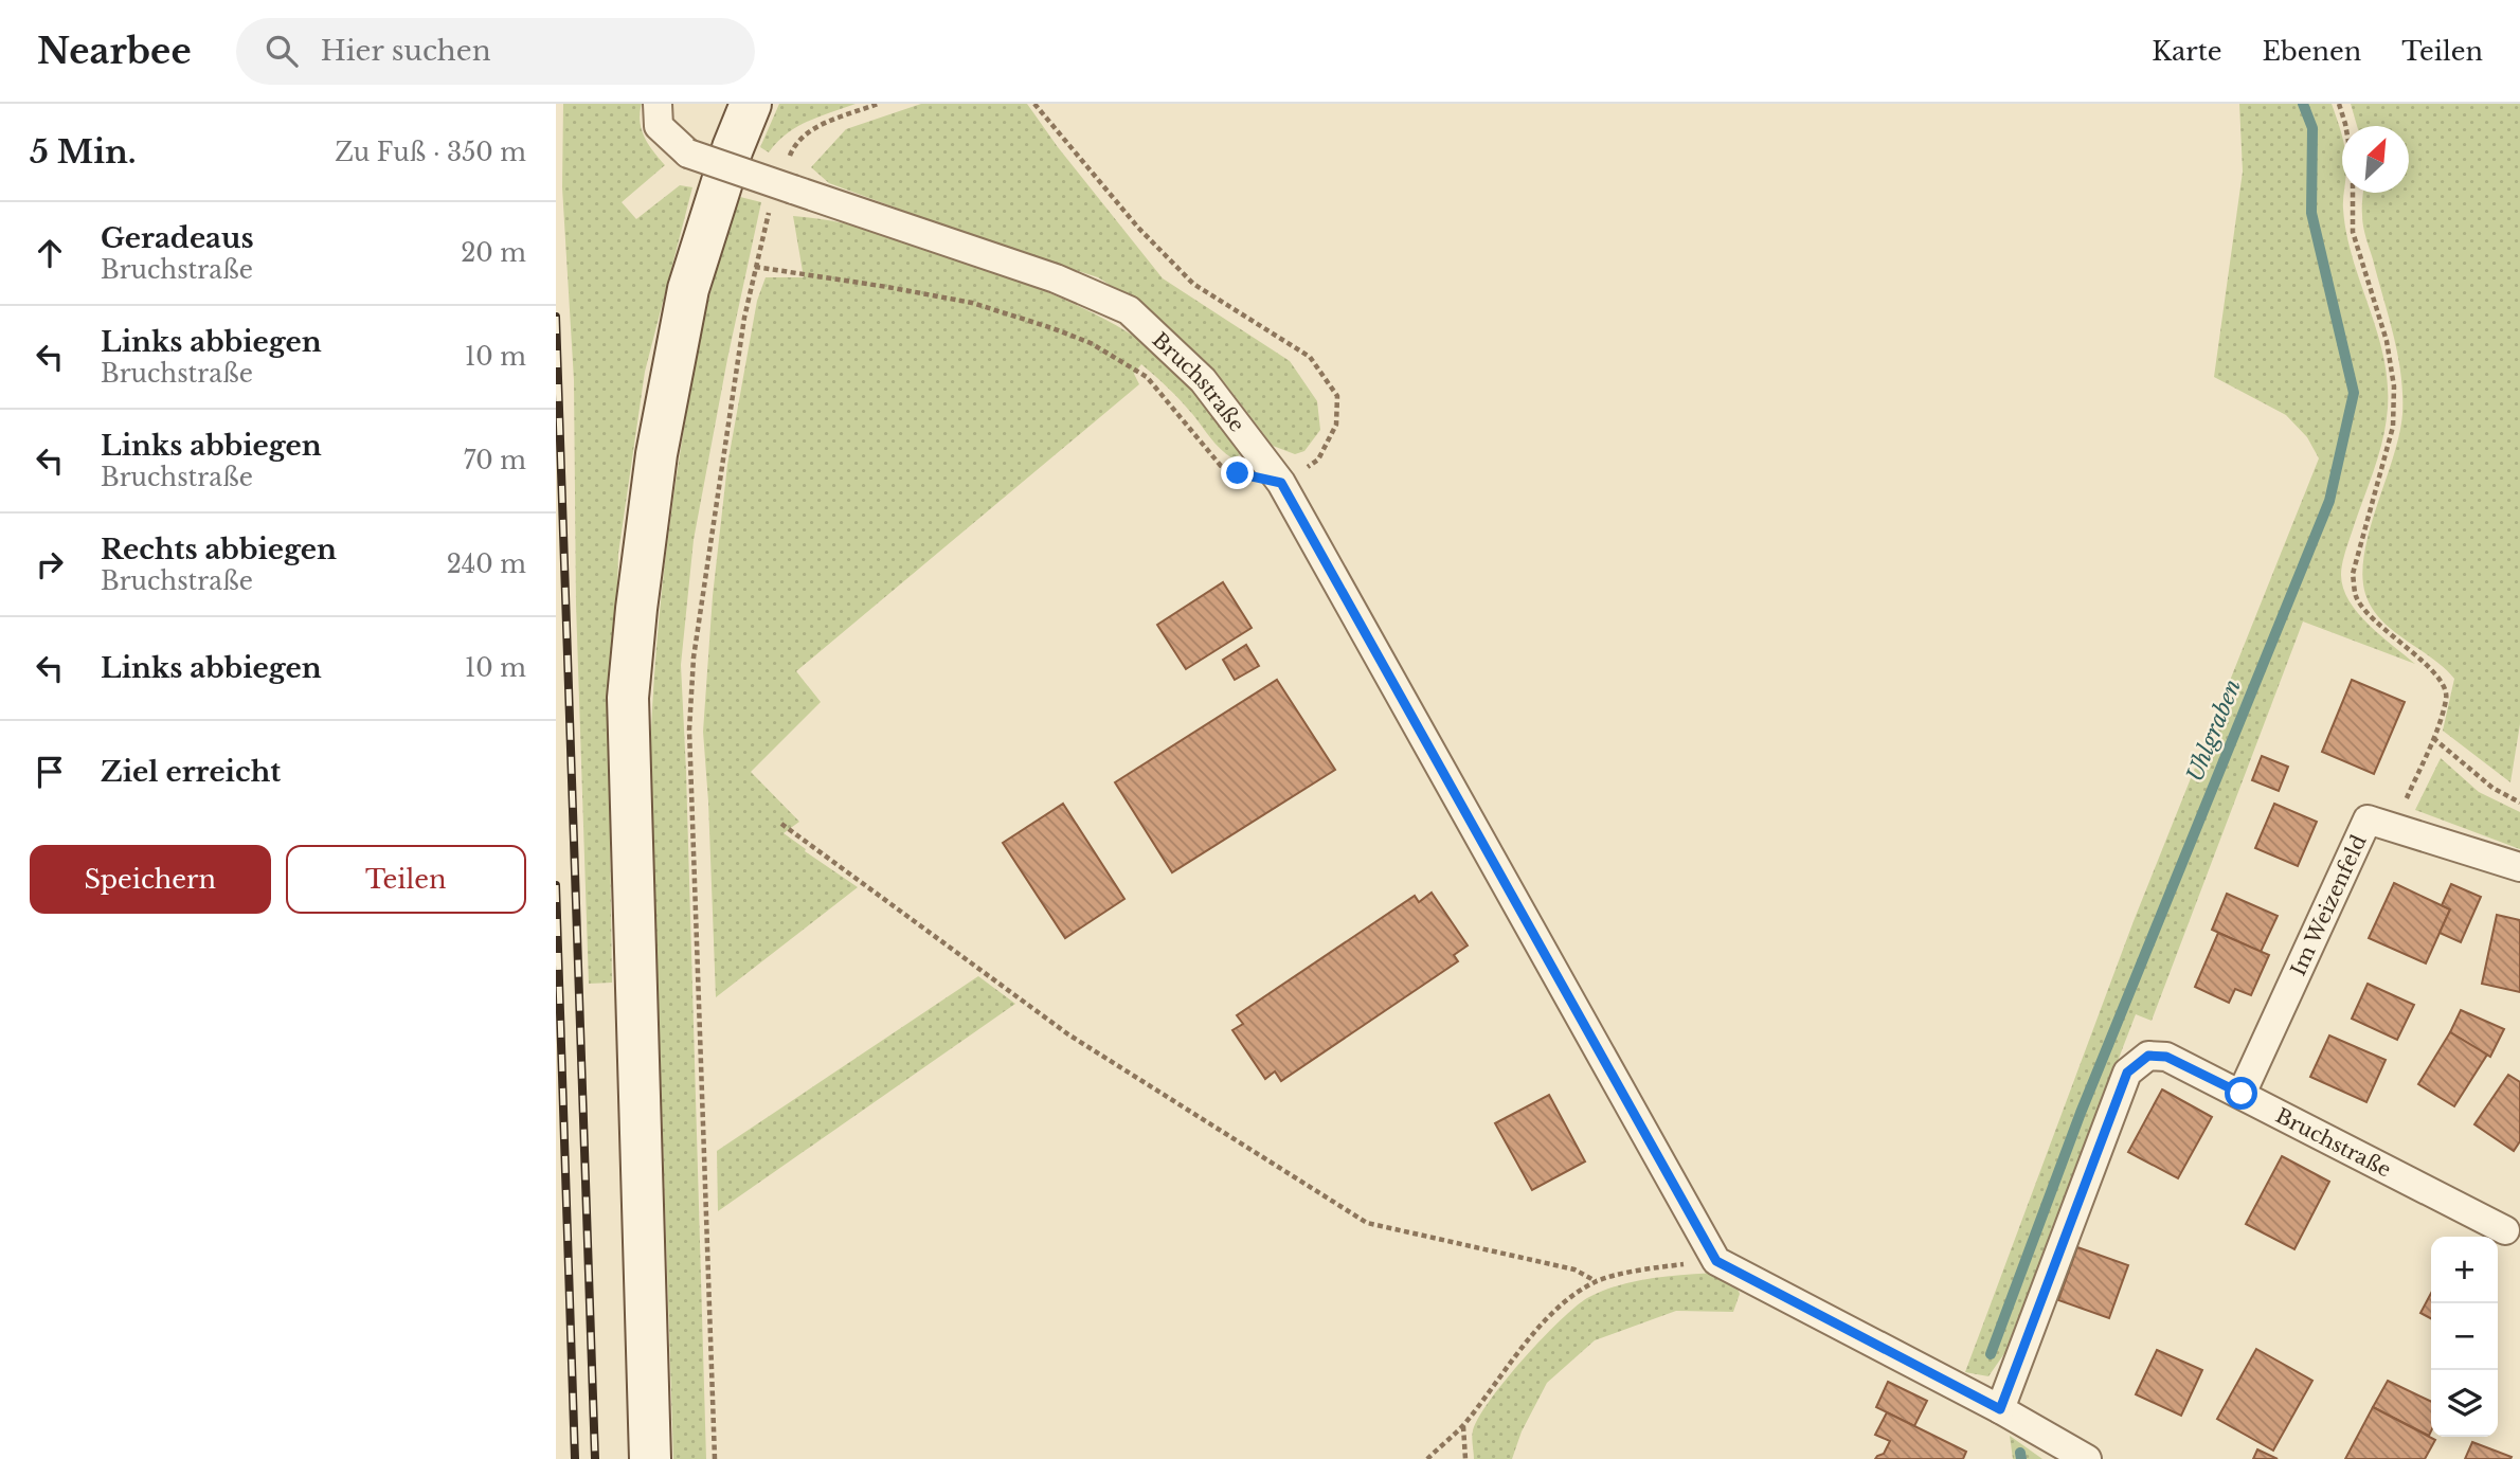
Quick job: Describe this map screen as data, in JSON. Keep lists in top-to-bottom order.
{
  "streets": {
    "street": ["Bruchstraße", "Im Weizenfeld"]
  },
  "crossings": [
    ["Bruchstraße", "Im Weizenfeld"]
  ],
  "water": ["Uhlgraben"],
  "north": "top right",
  "page": {
    "header": "Nearbee",
    "search": "Hier suchen",
    "nav": ["Karte", "Ebenen", "Teilen"],
    "heading": ["5 Min.", "Zu Fuß · 350 m"],
    "list": [
      ["Geradeaus", "Bruchstraße", "20 m"],
      ["Links abbiegen", "Bruchstraße", "10 m"],
      ["Links abbiegen", "Bruchstraße", "70 m"],
      ["Rechts abbiegen", "Bruchstraße", "240 m"],
      ["Links abbiegen", "10 m"],
      "Ziel erreicht"
    ],
    "buttons": ["Speichern", "Teilen"],
    "map_buttons": ["+", "−"]
  }
}
